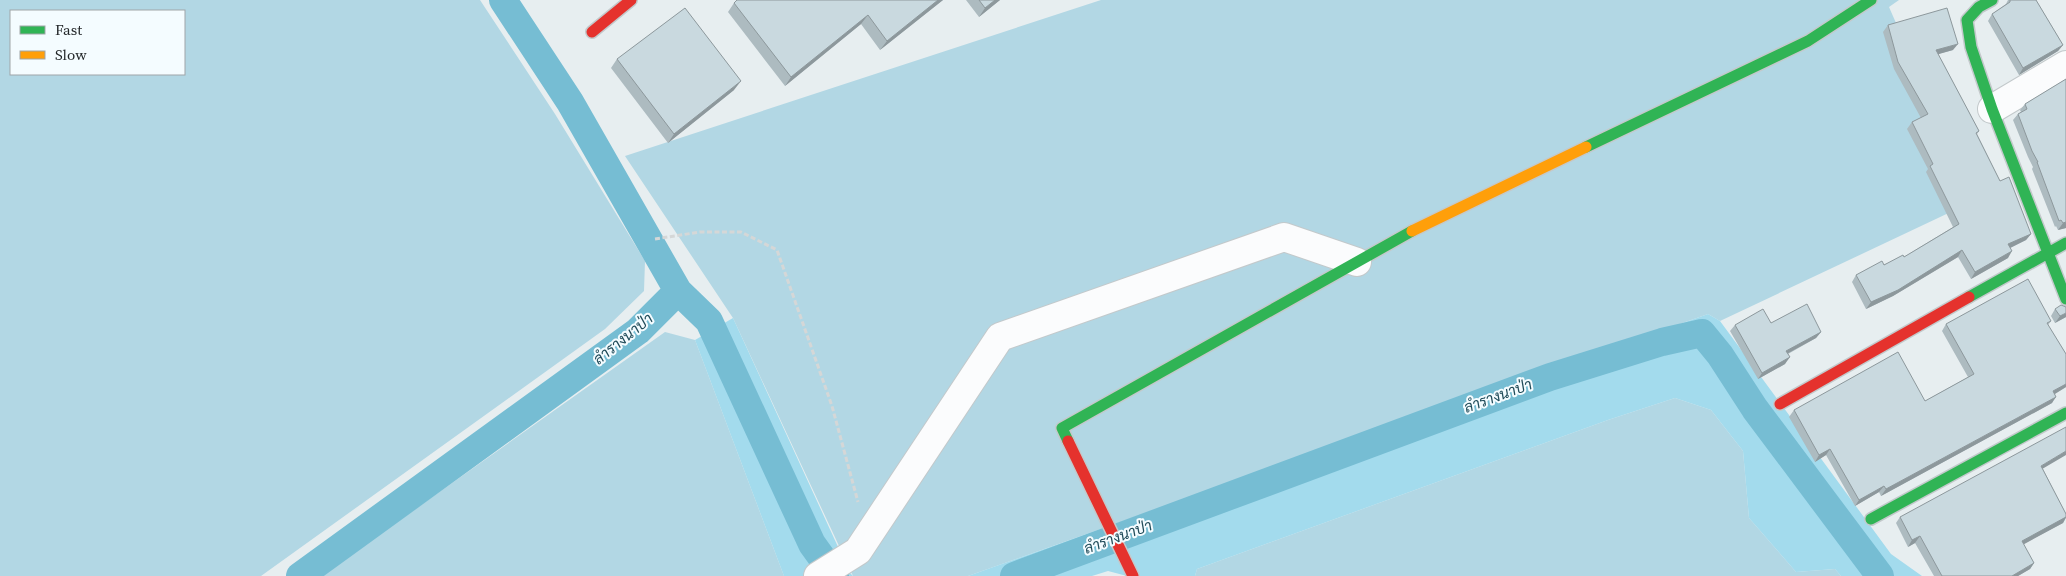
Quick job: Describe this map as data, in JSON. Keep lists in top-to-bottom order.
{
  "water": ["ลำรางนาป่า"],
  "legend": ["Fast", "Slow"]
}
